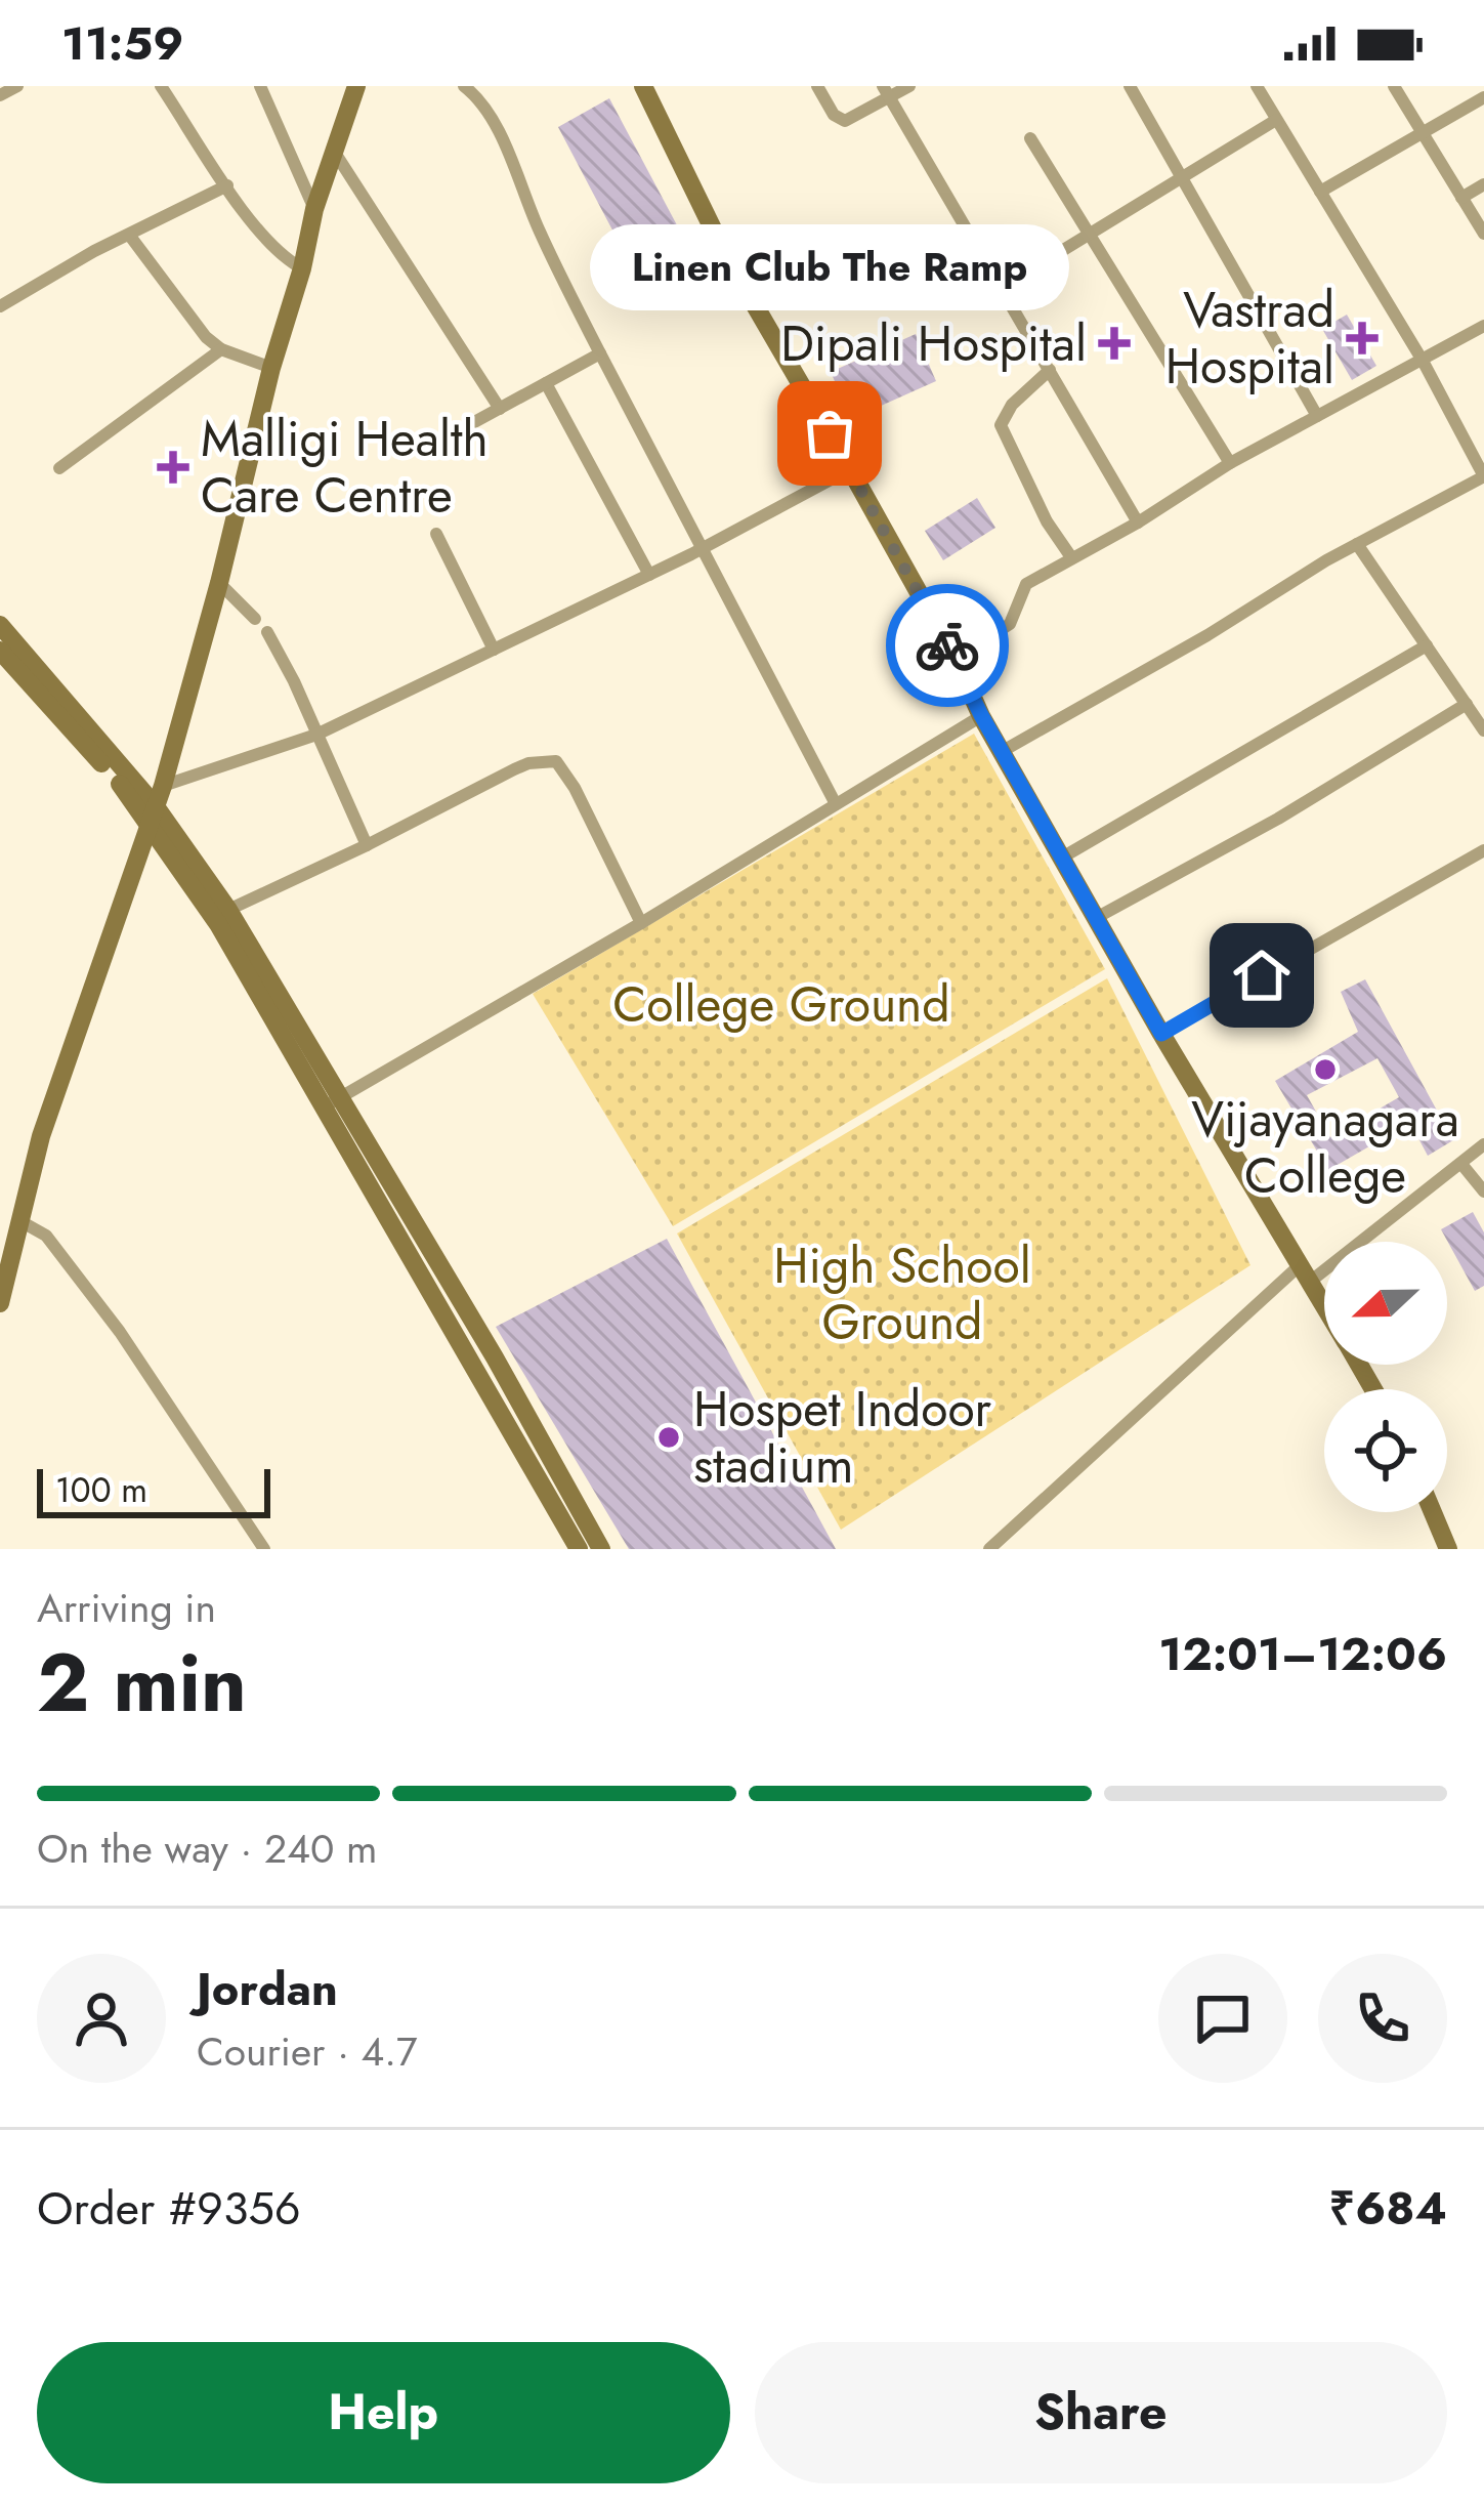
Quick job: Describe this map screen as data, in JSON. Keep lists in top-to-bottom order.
{
  "parks": ["College Ground", "High School Ground"],
  "places": {
    "health": ["Vastrad Hospital", "Dipali Hospital", "Malligi Health Care Centre"],
    "other": ["Linen Club The Ramp", "Vijayanagara College", "Hospet Indoor stadium"]
  },
  "scale_bar": "100 m",
  "north": "left",
  "page": {
    "status": "11:59",
    "bubble": "Linen Club The Ramp",
    "scale": "100 m",
    "heading": ["2 min", "Arriving in", "12:01–12:06"],
    "panel": [
      "Jordan",
      "Courier · 4.7",
      "Order #9356",
      "₹684"
    ],
    "bar": "On the way · 240 m",
    "buttons": ["Help", "Share"]
  }
}
